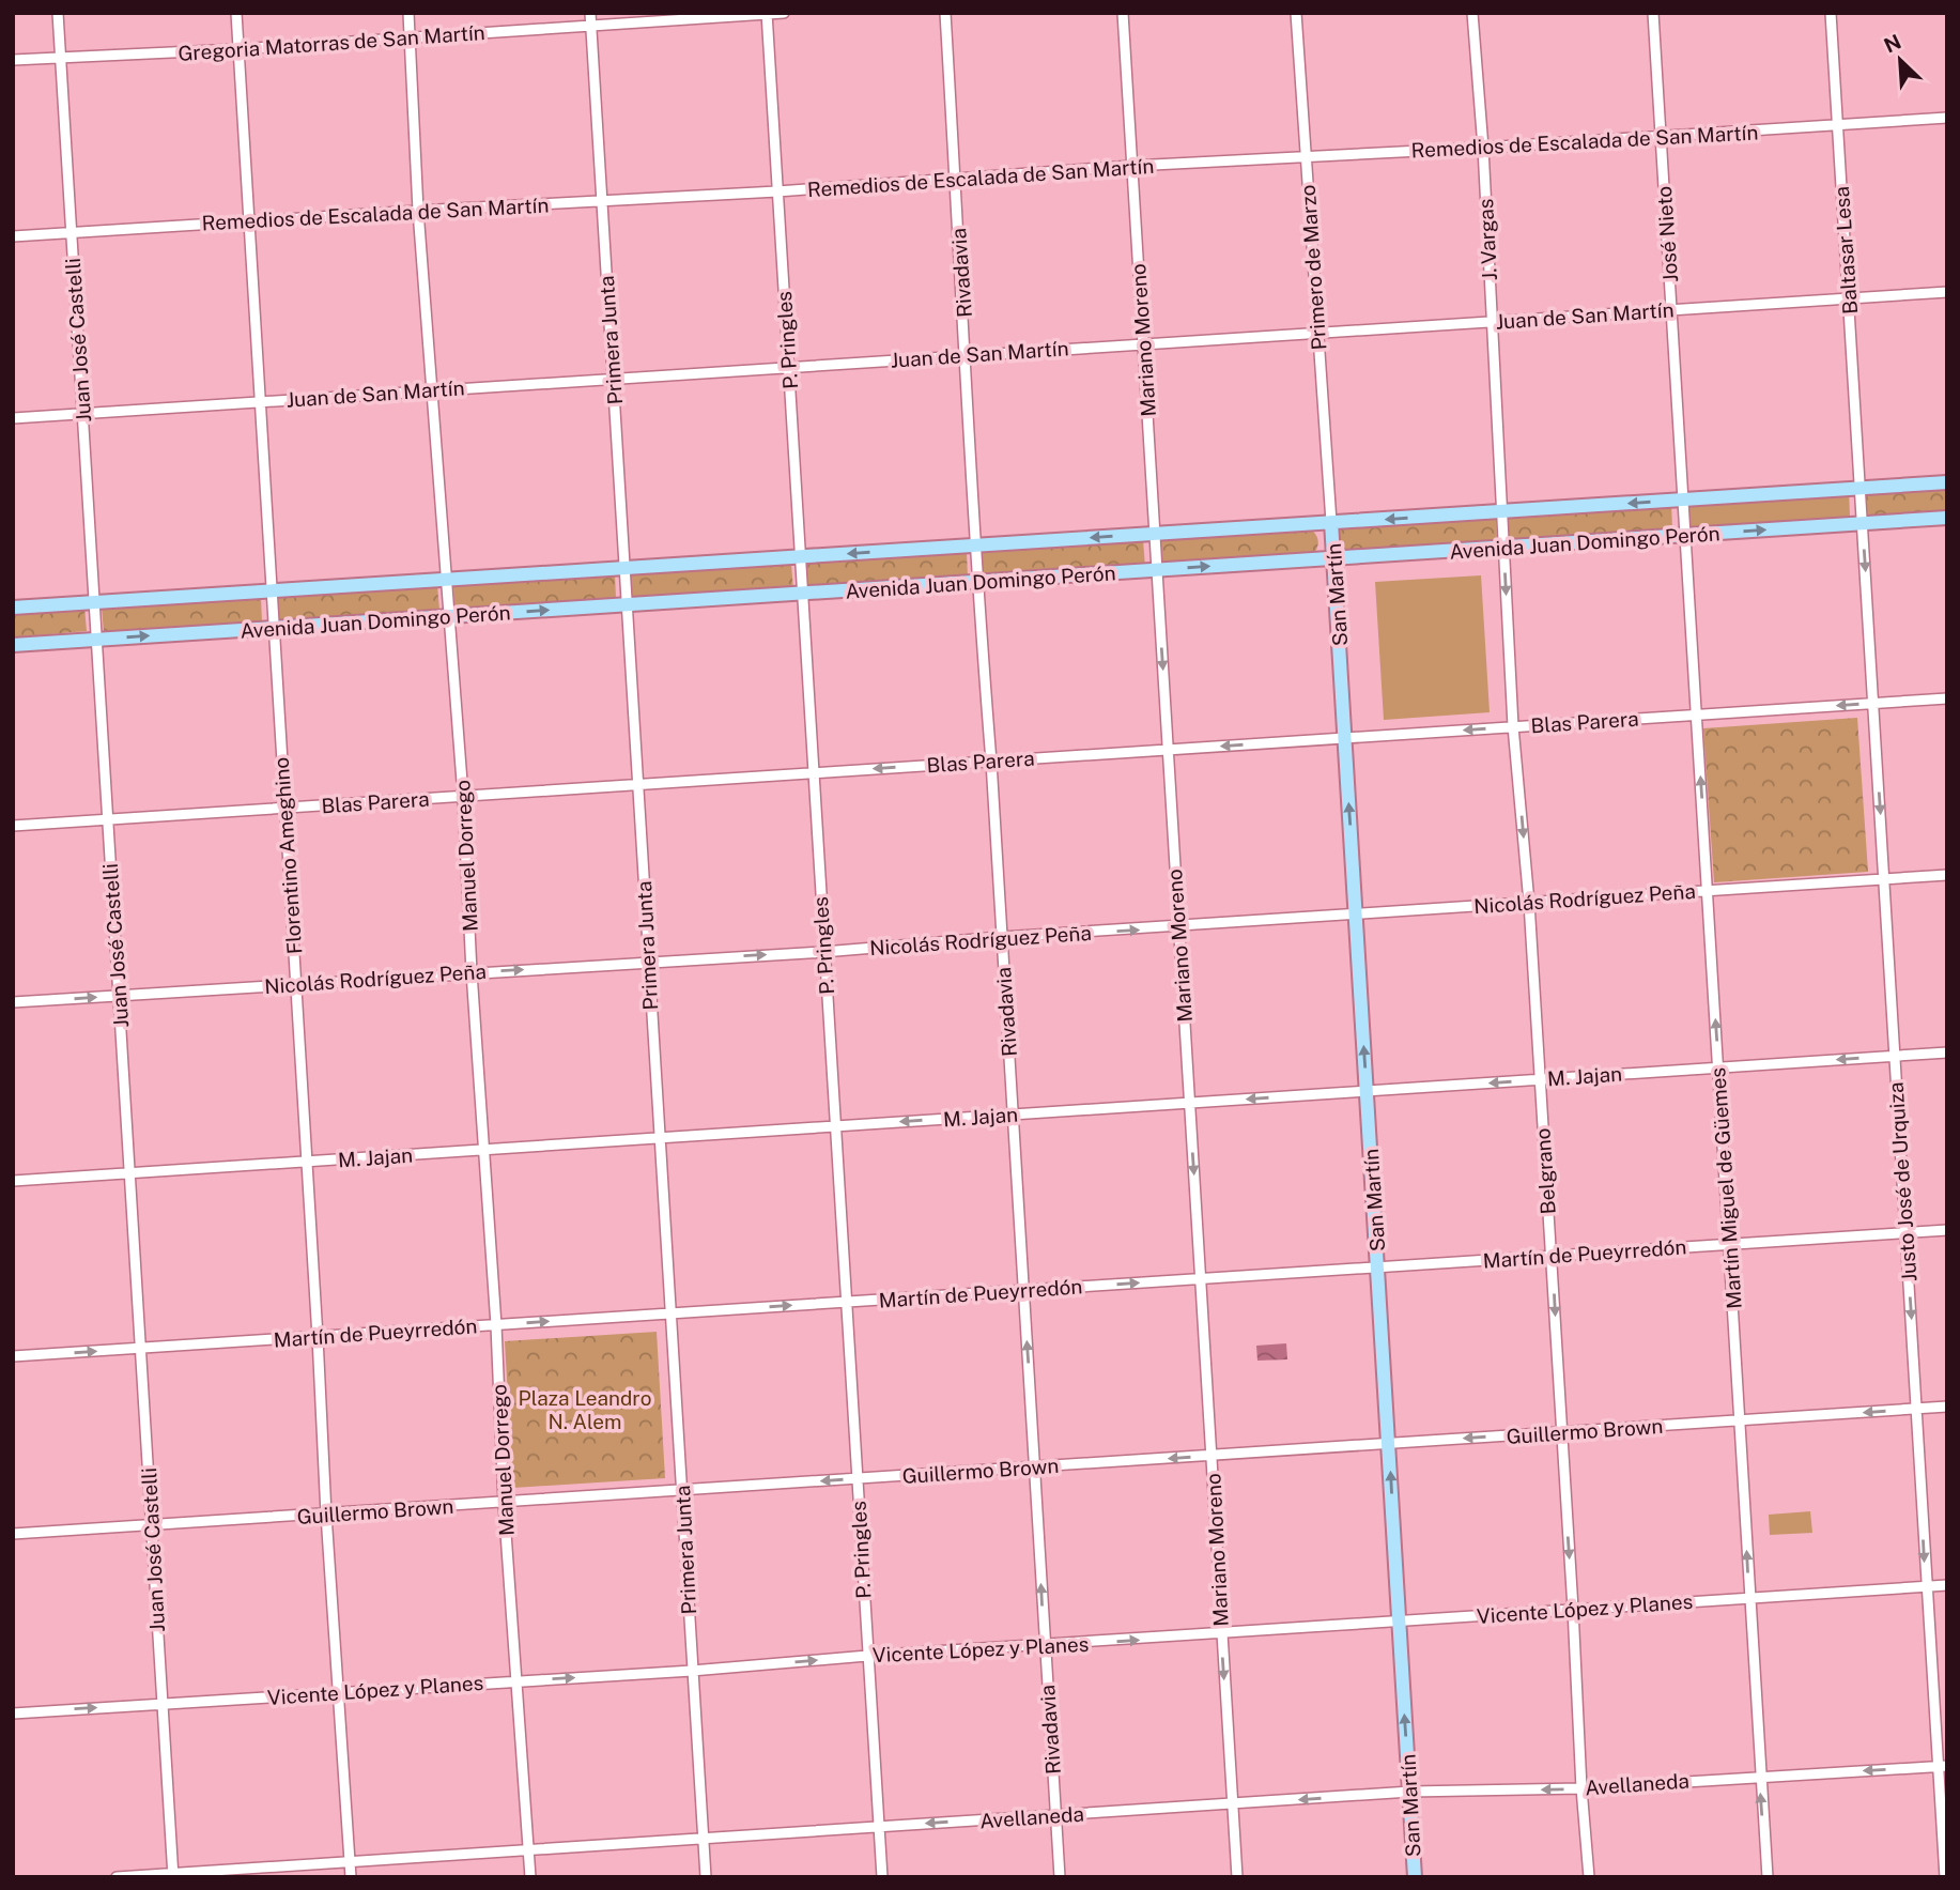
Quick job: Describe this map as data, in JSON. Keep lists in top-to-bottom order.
{
  "streets": {
    "main road": ["Avenida Juan Domingo Perón", "San Martín"],
    "street": [
      "Gregoria Matorras de San Martín",
      "Remedios de Escalada de San Martín",
      "José Nieto",
      "J. Vargas",
      "Baltasar Lesa",
      "Primero de Marzo",
      "Rivadavia",
      "Juan de San Martín",
      "Juan José Castelli",
      "Primera Junta",
      "P. Pringles",
      "Mariano Moreno",
      "Blas Parera",
      "Florentino Ameghino",
      "Manuel Dorrego",
      "Nicolás Rodríguez Peña",
      "M. Jajan",
      "Belgrano",
      "Justo José de Urquiza",
      "Martín Miguel de Güemes",
      "Martín de Pueyrredón",
      "Guillermo Brown",
      "Vicente López y Planes",
      "Avellaneda"
    ]
  },
  "crossings": [
    ["Gregoria Matorras de San Martín", "Juan José Castelli"],
    ["Gregoria Matorras de San Martín", "Primera Junta"],
    ["Gregoria Matorras de San Martín", "P. Pringles"],
    ["Gregoria Matorras de San Martín", "Florentino Ameghino"],
    ["Gregoria Matorras de San Martín", "Manuel Dorrego"],
    ["Remedios de Escalada de San Martín", "José Nieto"],
    ["Remedios de Escalada de San Martín", "J. Vargas"],
    ["Remedios de Escalada de San Martín", "Baltasar Lesa"],
    ["Remedios de Escalada de San Martín", "Primero de Marzo"],
    ["Remedios de Escalada de San Martín", "Rivadavia"],
    ["Remedios de Escalada de San Martín", "Juan José Castelli"],
    ["Remedios de Escalada de San Martín", "Primera Junta"],
    ["Remedios de Escalada de San Martín", "P. Pringles"],
    ["Remedios de Escalada de San Martín", "Mariano Moreno"],
    ["Remedios de Escalada de San Martín", "Florentino Ameghino"],
    ["Remedios de Escalada de San Martín", "Manuel Dorrego"],
    ["José Nieto", "Juan de San Martín"],
    ["José Nieto", "Avenida Juan Domingo Perón"],
    ["José Nieto", "Martín Miguel de Güemes"],
    ["J. Vargas", "Juan de San Martín"],
    ["J. Vargas", "Avenida Juan Domingo Perón"],
    ["J. Vargas", "Belgrano"],
    ["Baltasar Lesa", "Juan de San Martín"],
    ["Baltasar Lesa", "Avenida Juan Domingo Perón"],
    ["Baltasar Lesa", "Justo José de Urquiza"],
    ["Primero de Marzo", "Juan de San Martín"],
    ["Primero de Marzo", "Avenida Juan Domingo Perón"],
    ["Primero de Marzo", "San Martín"],
    ["Rivadavia", "Juan de San Martín"],
    ["Rivadavia", "Avenida Juan Domingo Perón"],
    ["Rivadavia", "Blas Parera"],
    ["Rivadavia", "Nicolás Rodríguez Peña"],
    ["Rivadavia", "M. Jajan"],
    ["Rivadavia", "Martín de Pueyrredón"],
    ["Rivadavia", "Guillermo Brown"],
    ["Rivadavia", "Vicente López y Planes"],
    ["Rivadavia", "Avellaneda"],
    ["Juan de San Martín", "Juan José Castelli"],
    ["Juan de San Martín", "Primera Junta"],
    ["Juan de San Martín", "P. Pringles"],
    ["Juan de San Martín", "Mariano Moreno"],
    ["Juan de San Martín", "Florentino Ameghino"],
    ["Juan de San Martín", "Manuel Dorrego"],
    ["Juan José Castelli", "Avenida Juan Domingo Perón"],
    ["Juan José Castelli", "Blas Parera"],
    ["Juan José Castelli", "Nicolás Rodríguez Peña"],
    ["Juan José Castelli", "M. Jajan"],
    ["Juan José Castelli", "Martín de Pueyrredón"],
    ["Juan José Castelli", "Guillermo Brown"],
    ["Juan José Castelli", "Vicente López y Planes"],
    ["Juan José Castelli", "Avellaneda"],
    ["Primera Junta", "Avenida Juan Domingo Perón"],
    ["Primera Junta", "Blas Parera"],
    ["Primera Junta", "Nicolás Rodríguez Peña"],
    ["Primera Junta", "M. Jajan"],
    ["Primera Junta", "Martín de Pueyrredón"],
    ["Primera Junta", "Guillermo Brown"],
    ["Primera Junta", "Vicente López y Planes"],
    ["Primera Junta", "Avellaneda"],
    ["P. Pringles", "Avenida Juan Domingo Perón"],
    ["P. Pringles", "Blas Parera"],
    ["P. Pringles", "Nicolás Rodríguez Peña"],
    ["P. Pringles", "M. Jajan"],
    ["P. Pringles", "Martín de Pueyrredón"],
    ["P. Pringles", "Guillermo Brown"],
    ["P. Pringles", "Vicente López y Planes"],
    ["P. Pringles", "Avellaneda"],
    ["Mariano Moreno", "Avenida Juan Domingo Perón"],
    ["Mariano Moreno", "Blas Parera"],
    ["Mariano Moreno", "Nicolás Rodríguez Peña"],
    ["Mariano Moreno", "M. Jajan"],
    ["Mariano Moreno", "Martín de Pueyrredón"],
    ["Mariano Moreno", "Guillermo Brown"],
    ["Mariano Moreno", "Vicente López y Planes"],
    ["Mariano Moreno", "Avellaneda"],
    ["Avenida Juan Domingo Perón", "San Martín"],
    ["Avenida Juan Domingo Perón", "Florentino Ameghino"],
    ["Avenida Juan Domingo Perón", "Manuel Dorrego"],
    ["Avenida Juan Domingo Perón", "Belgrano"],
    ["Avenida Juan Domingo Perón", "Justo José de Urquiza"],
    ["Avenida Juan Domingo Perón", "Martín Miguel de Güemes"],
    ["San Martín", "Blas Parera"],
    ["San Martín", "Nicolás Rodríguez Peña"],
    ["San Martín", "M. Jajan"],
    ["San Martín", "Martín de Pueyrredón"],
    ["San Martín", "Guillermo Brown"],
    ["San Martín", "Vicente López y Planes"],
    ["San Martín", "Avellaneda"],
    ["Blas Parera", "Florentino Ameghino"],
    ["Blas Parera", "Manuel Dorrego"],
    ["Blas Parera", "Belgrano"],
    ["Blas Parera", "Justo José de Urquiza"],
    ["Blas Parera", "Martín Miguel de Güemes"],
    ["Florentino Ameghino", "Nicolás Rodríguez Peña"],
    ["Florentino Ameghino", "M. Jajan"],
    ["Florentino Ameghino", "Martín de Pueyrredón"],
    ["Florentino Ameghino", "Guillermo Brown"],
    ["Florentino Ameghino", "Vicente López y Planes"],
    ["Florentino Ameghino", "Avellaneda"],
    ["Manuel Dorrego", "Nicolás Rodríguez Peña"],
    ["Manuel Dorrego", "M. Jajan"],
    ["Manuel Dorrego", "Martín de Pueyrredón"],
    ["Manuel Dorrego", "Guillermo Brown"],
    ["Manuel Dorrego", "Vicente López y Planes"],
    ["Manuel Dorrego", "Avellaneda"],
    ["Nicolás Rodríguez Peña", "Belgrano"],
    ["Nicolás Rodríguez Peña", "Justo José de Urquiza"],
    ["Nicolás Rodríguez Peña", "Martín Miguel de Güemes"],
    ["M. Jajan", "Belgrano"],
    ["M. Jajan", "Justo José de Urquiza"],
    ["M. Jajan", "Martín Miguel de Güemes"],
    ["Belgrano", "Martín de Pueyrredón"],
    ["Belgrano", "Guillermo Brown"],
    ["Belgrano", "Vicente López y Planes"],
    ["Belgrano", "Avellaneda"],
    ["Justo José de Urquiza", "Martín de Pueyrredón"],
    ["Justo José de Urquiza", "Guillermo Brown"],
    ["Justo José de Urquiza", "Vicente López y Planes"],
    ["Justo José de Urquiza", "Avellaneda"],
    ["Martín Miguel de Güemes", "Martín de Pueyrredón"],
    ["Martín Miguel de Güemes", "Guillermo Brown"],
    ["Martín Miguel de Güemes", "Vicente López y Planes"],
    ["Martín Miguel de Güemes", "Avellaneda"]
  ],
  "one_way": [
    "San Martín",
    "Blas Parera",
    "M. Jajan",
    "Belgrano",
    "Justo José de Urquiza",
    "Martín Miguel de Güemes",
    "Guillermo Brown",
    "Avellaneda"
  ],
  "parks": ["Plaza Leandro N. Alem"],
  "north": "top left"
}
